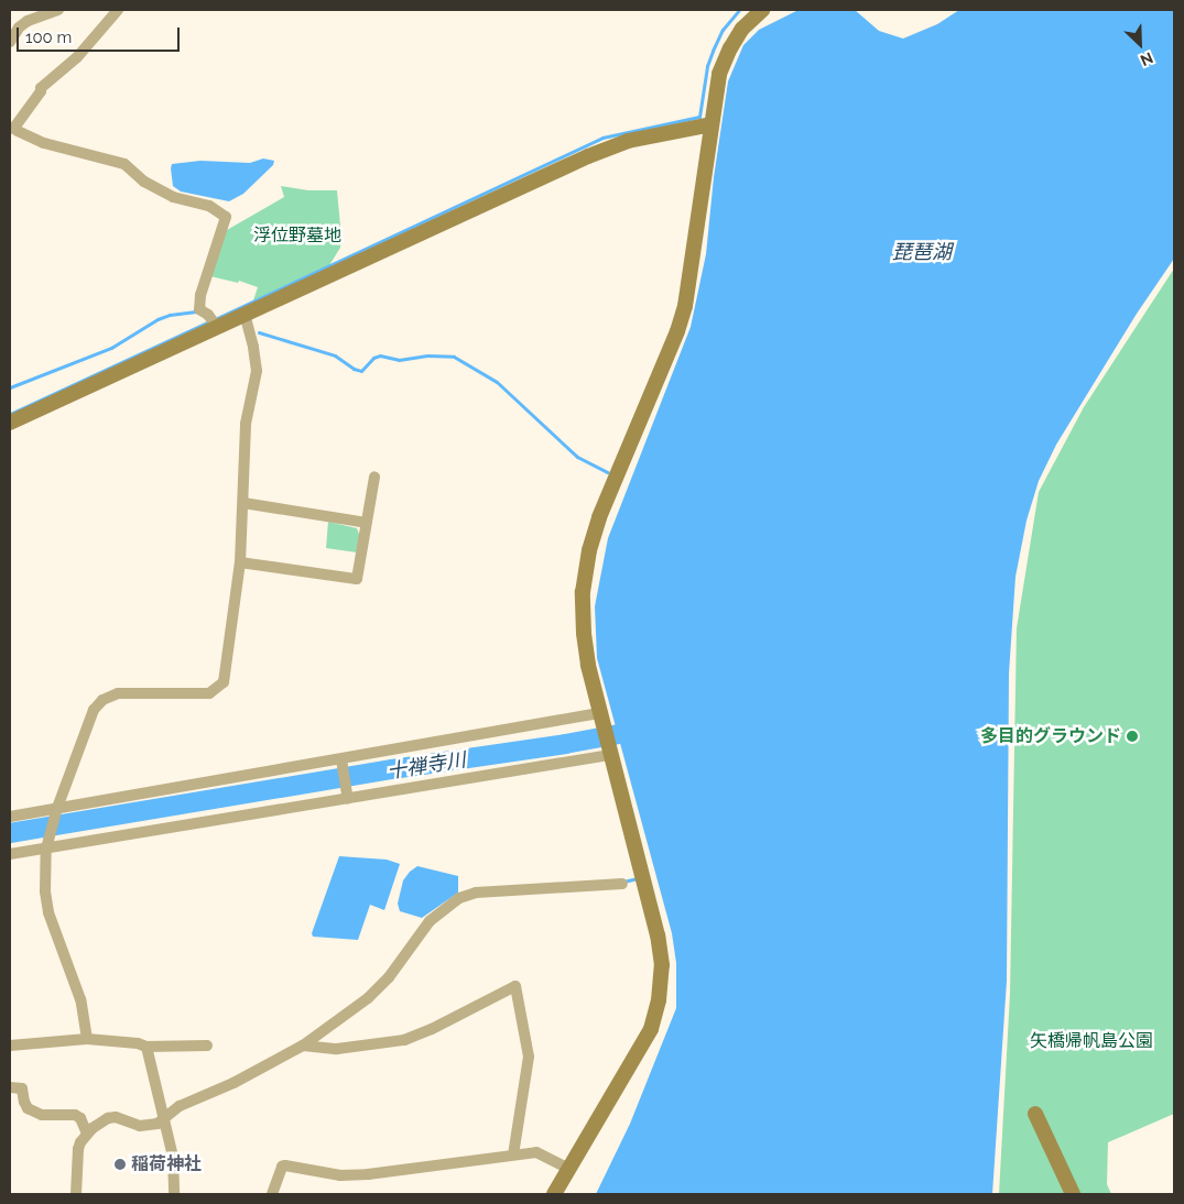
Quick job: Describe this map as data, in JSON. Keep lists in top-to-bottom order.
{
  "water": ["琵琶湖", "十禅寺川"],
  "parks": ["浮位野墓地", "矢橋帰帆島公園"],
  "places": ["多目的グラウンド", "稲荷神社"],
  "scale_bar": "100 m",
  "north": "bottom right"
}
